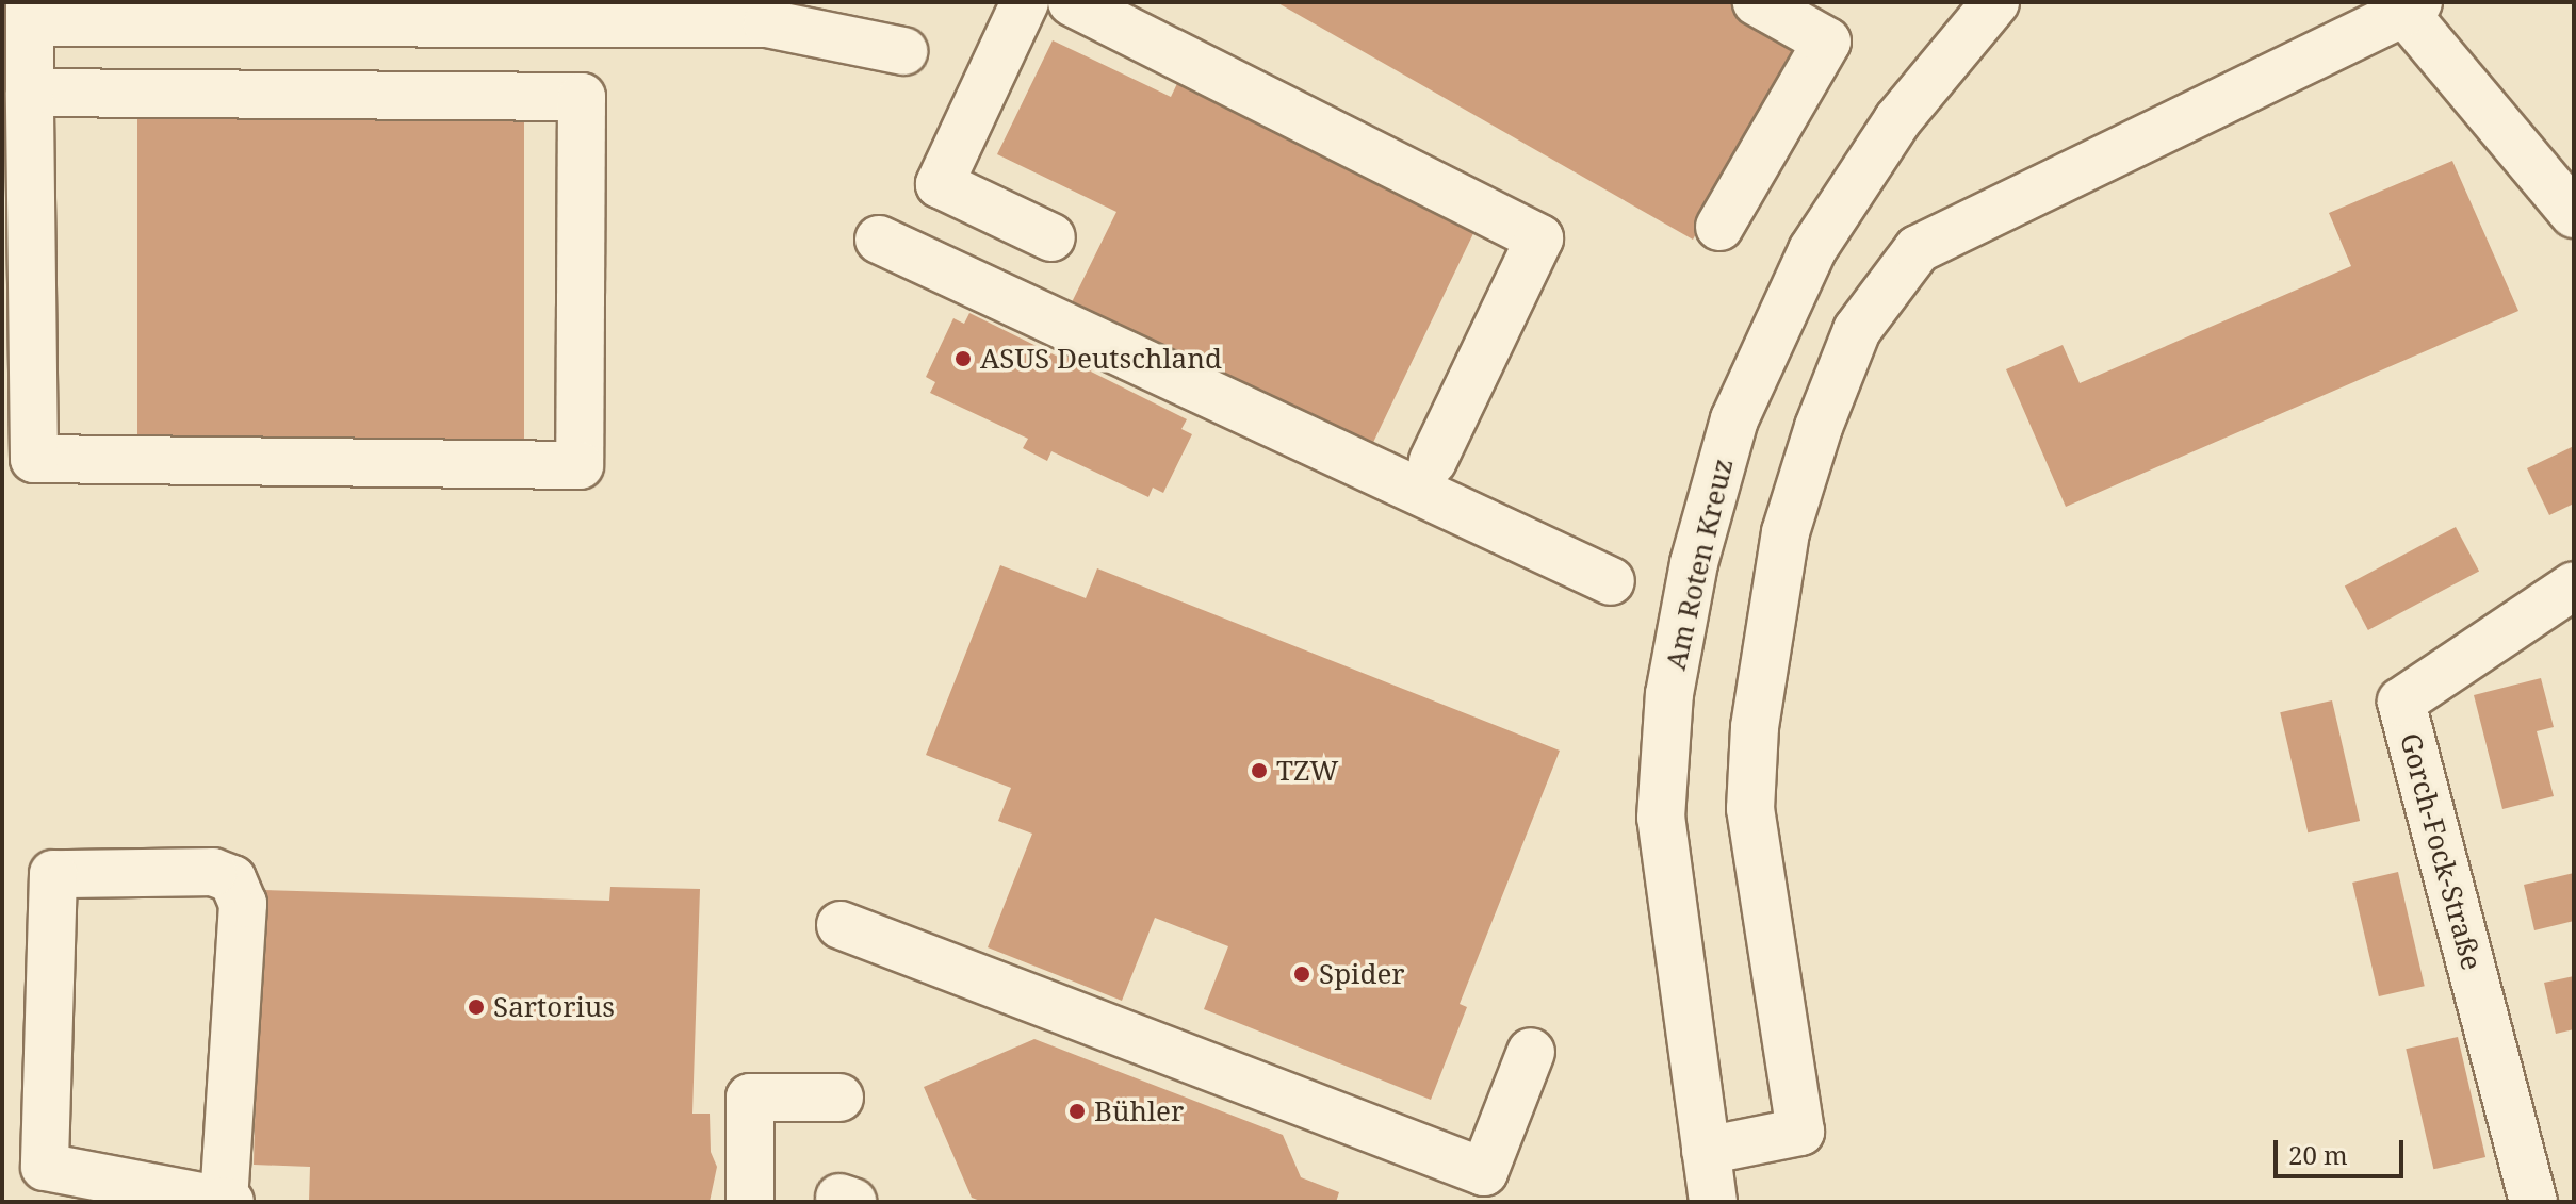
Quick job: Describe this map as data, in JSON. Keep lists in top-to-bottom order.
{
  "streets": {
    "street": ["Am Roten Kreuz", "Gorch-Fock-Straße"]
  },
  "places": [
    "ASUS Deutschland",
    "TZW",
    "Spider",
    "Sartorius",
    "Bühler"
  ],
  "scale_bar": "20 m"
}
